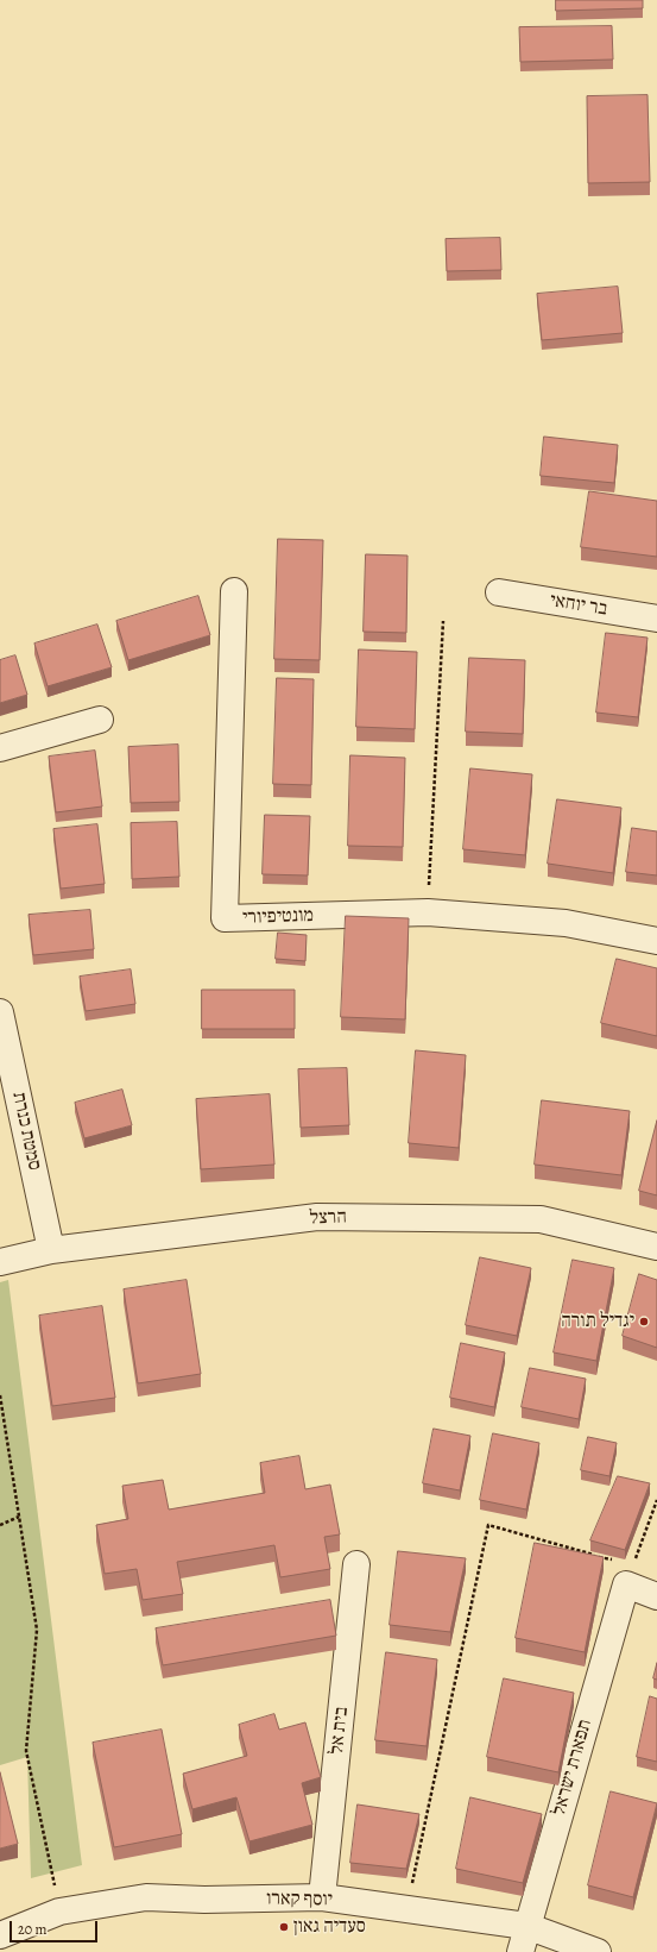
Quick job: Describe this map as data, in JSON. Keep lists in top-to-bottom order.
{
  "streets": {
    "street": [
      "בר יוחאי",
      "מונטיפיורי",
      "סמטת כנרת",
      "הרצל",
      "בית אל",
      "תפארת ישראל",
      "יוסף קארו"
    ]
  },
  "crossings": [
    ["סמטת כנרת", "הרצל"],
    ["בית אל", "יוסף קארו"],
    ["תפארת ישראל", "יוסף קארו"]
  ],
  "places": ["יגדיל תורה", "סעדיה גאון"],
  "scale_bar": "20 m"
}
